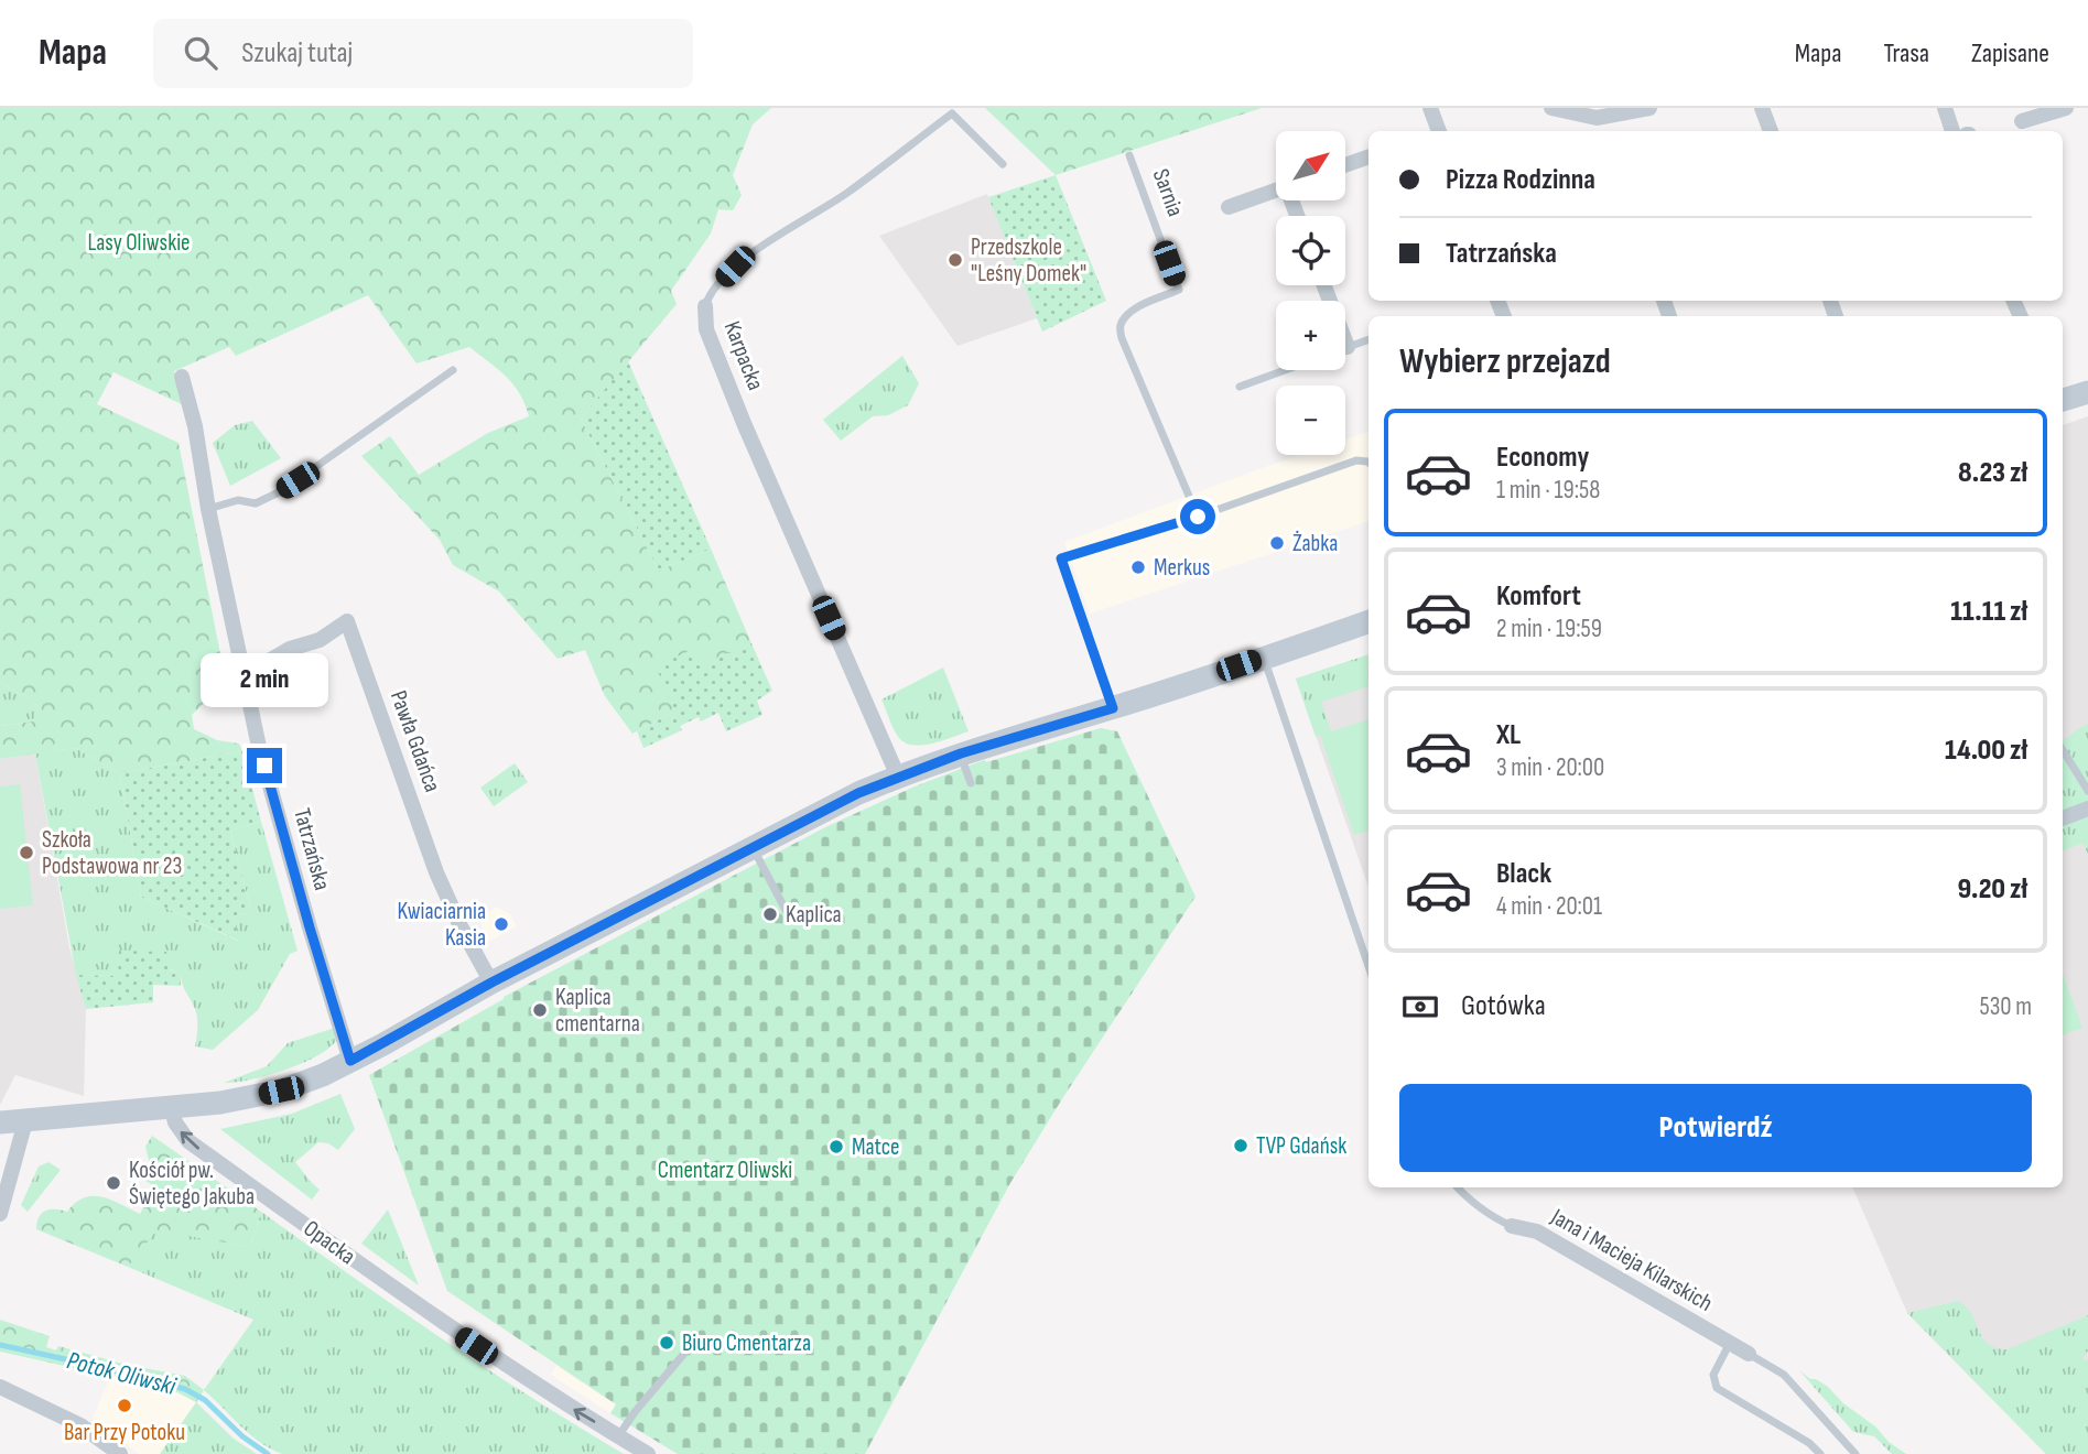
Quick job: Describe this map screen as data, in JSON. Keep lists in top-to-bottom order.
{
  "streets": {
    "street": [
      "Karpacka",
      "Pawła Gdańca",
      "Tatrzańska",
      "Opacka",
      "Jana i Macieja Kilarskich"
    ],
    "lane": ["Sarnia"]
  },
  "crossings": [
    ["Pawła Gdańca", "Tatrzańska"]
  ],
  "one_way": ["Opacka"],
  "water": ["Potok Oliwski"],
  "parks": ["Lasy Oliwskie", "Cmentarz Oliwski"],
  "places": [
    "Przedszkole \"Leśny Domek\"",
    "Żabka",
    "Merkus",
    "Szkoła Podstawowa nr 23",
    "Kaplica",
    "Kwiaciarnia Kasia",
    "Kaplica cmentarna",
    "TVP Gdańsk",
    "Matce",
    "Kościół pw. Świętego Jakuba",
    "Biuro Cmentarza",
    "Bar Przy Potoku"
  ],
  "north": "top right",
  "page": {
    "header": "Mapa",
    "search": "Szukaj tutaj",
    "nav": ["Mapa", "Trasa", "Zapisane"],
    "map_buttons": ["+", "−"],
    "banner": ["Pizza Rodzinna", "Tatrzańska"],
    "heading": "Wybierz przejazd",
    "list": [
      {
        "name": "Economy",
        "note": "1 min · 19:58",
        "value": "8.23 zł"
      },
      {
        "name": "Komfort",
        "note": "2 min · 19:59",
        "value": "11.11 zł"
      },
      {
        "name": "XL",
        "note": "3 min · 20:00",
        "value": "14.00 zł"
      },
      {
        "name": "Black",
        "note": "4 min · 20:01",
        "value": "9.20 zł"
      }
    ],
    "bubble": "2 min",
    "pay": ["Gotówka", "530 m"],
    "buttons": "Potwierdź"
  }
}
